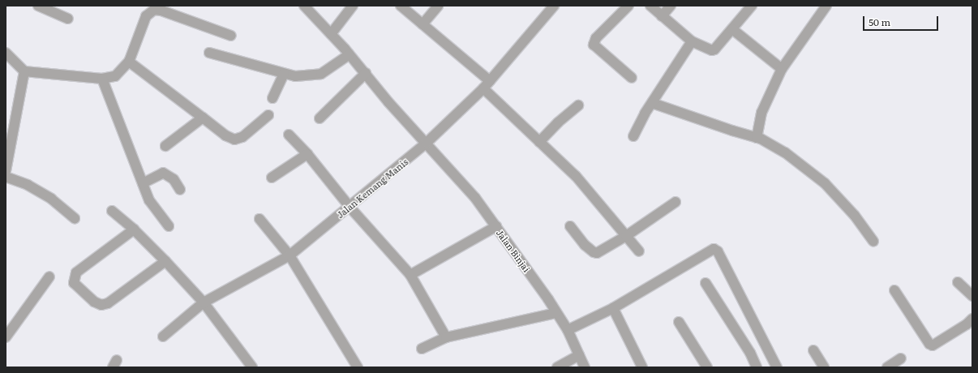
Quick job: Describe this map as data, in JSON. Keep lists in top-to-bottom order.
{
  "streets": {
    "street": ["Jalan Kemang Manis", "Jalan Binjai"]
  },
  "crossings": [
    ["Jalan Kemang Manis", "Jalan Binjai"]
  ],
  "scale_bar": "50 m"
}
